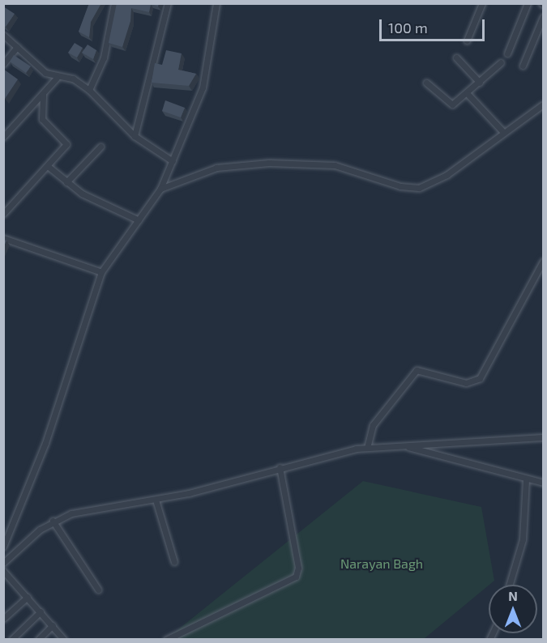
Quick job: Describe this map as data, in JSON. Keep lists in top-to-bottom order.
{
  "parks": ["Narayan Bagh"],
  "scale_bar": "100 m",
  "north": "top"
}
